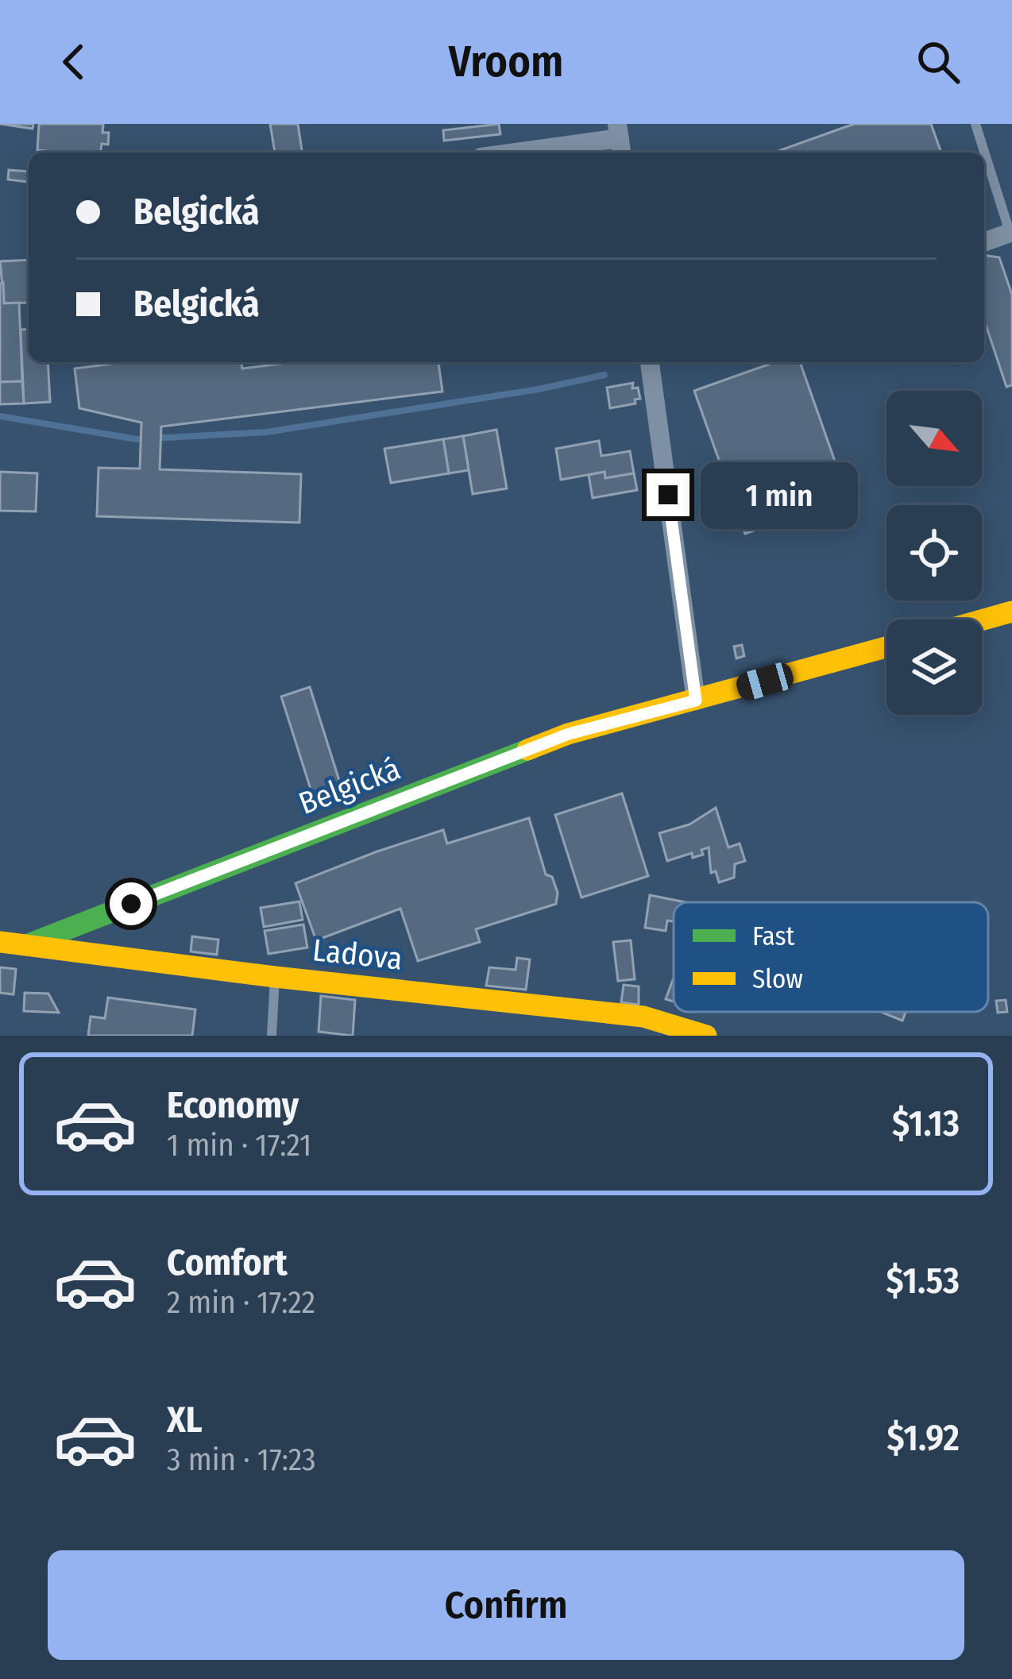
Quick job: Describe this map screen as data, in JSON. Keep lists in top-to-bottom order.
{
  "streets": {
    "street": ["Belgická", "Ladova"]
  },
  "crossings": [
    ["Belgická", "Ladova"]
  ],
  "legend": ["Fast", "Slow"],
  "north": "bottom right",
  "page": {
    "header": "Vroom",
    "banner": ["Belgická", "Belgická"],
    "bubble": "1 min",
    "list": [
      {
        "name": "Economy",
        "note": "1 min · 17:21",
        "value": "$1.13"
      },
      {
        "name": "Comfort",
        "note": "2 min · 17:22",
        "value": "$1.53"
      },
      {
        "name": "XL",
        "note": "3 min · 17:23",
        "value": "$1.92"
      }
    ],
    "buttons": "Confirm"
  }
}
